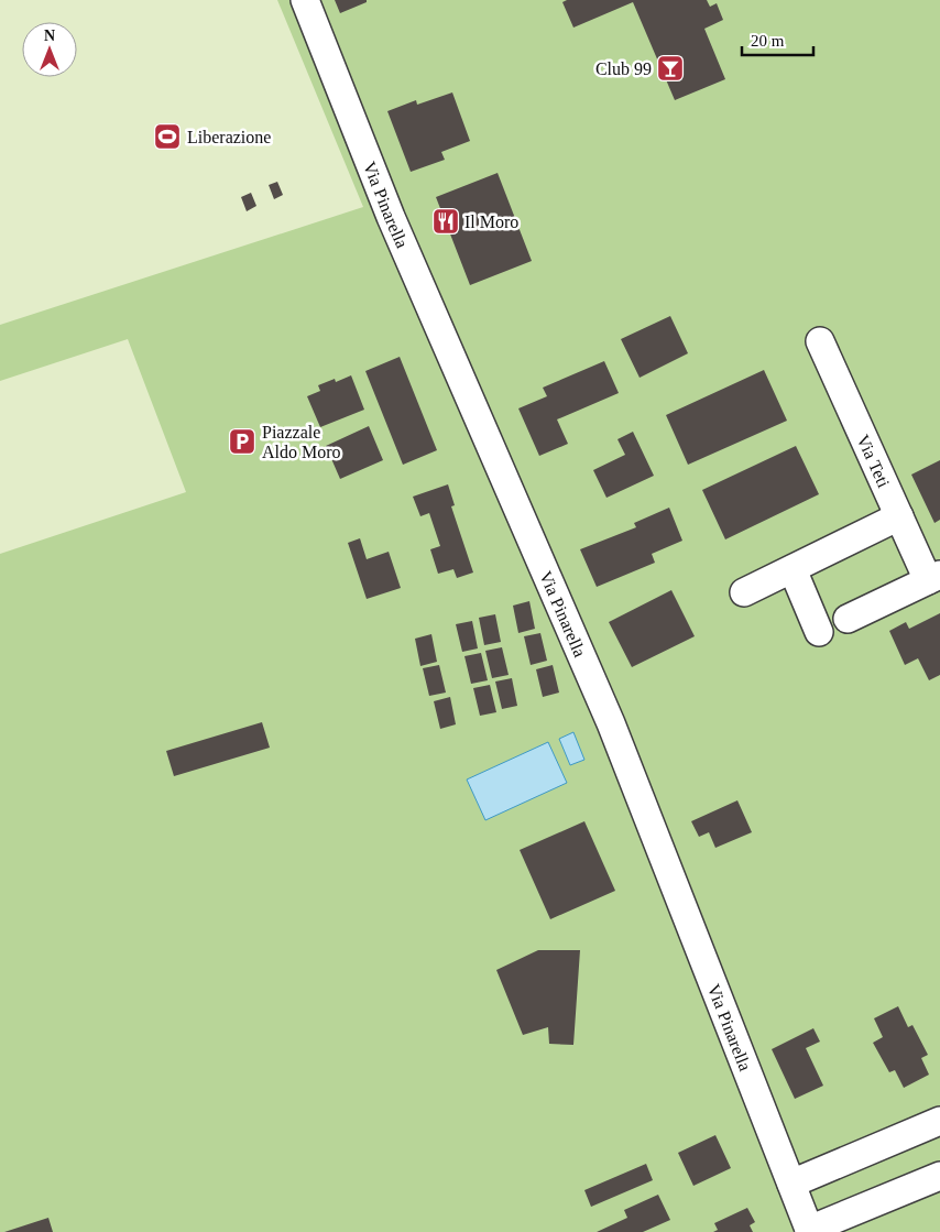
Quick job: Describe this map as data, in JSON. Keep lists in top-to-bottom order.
{
  "streets": {
    "street": ["Via Pinarella", "Via Teti"]
  },
  "places": {
    "bar": ["Club 99"],
    "sports": ["Liberazione"],
    "restaurant": ["Il Moro"],
    "parking": ["Piazzale Aldo Moro"]
  },
  "scale_bar": "20 m",
  "north": "top"
}
